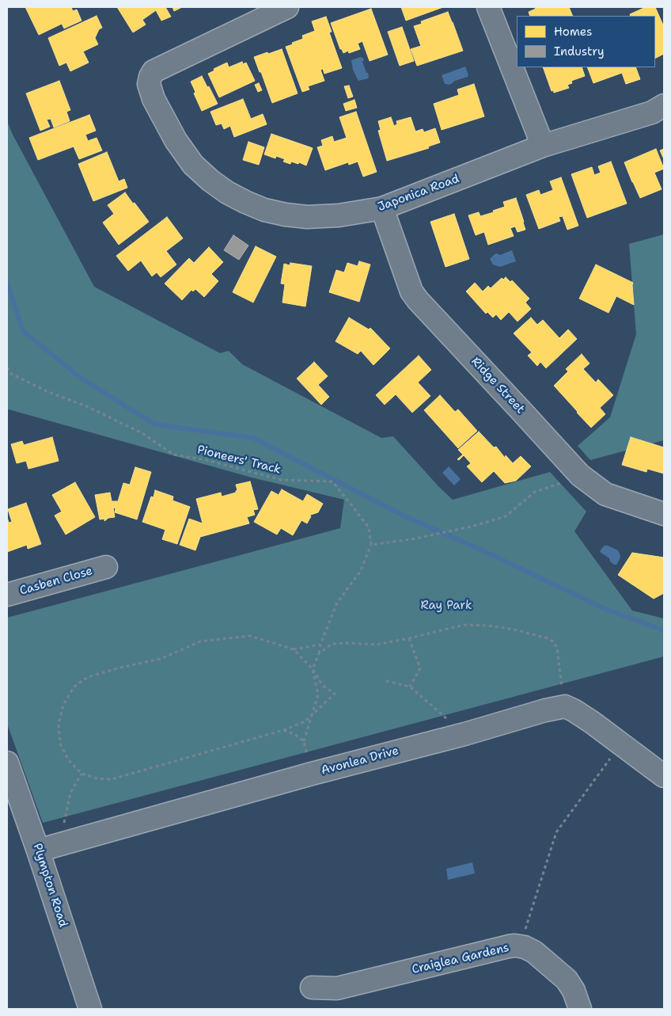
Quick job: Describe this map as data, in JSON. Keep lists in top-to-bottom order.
{
  "streets": {
    "street": [
      "Japonica Road",
      "Ridge Street",
      "Casben Close",
      "Avonlea Drive",
      "Plympton Road",
      "Craiglea Gardens"
    ],
    "path": ["Pioneers' Track"]
  },
  "crossings": [
    ["Japonica Road", "Ridge Street"],
    ["Avonlea Drive", "Plympton Road"]
  ],
  "parks": ["Ray Park"],
  "legend": ["Homes", "Industry"]
}
